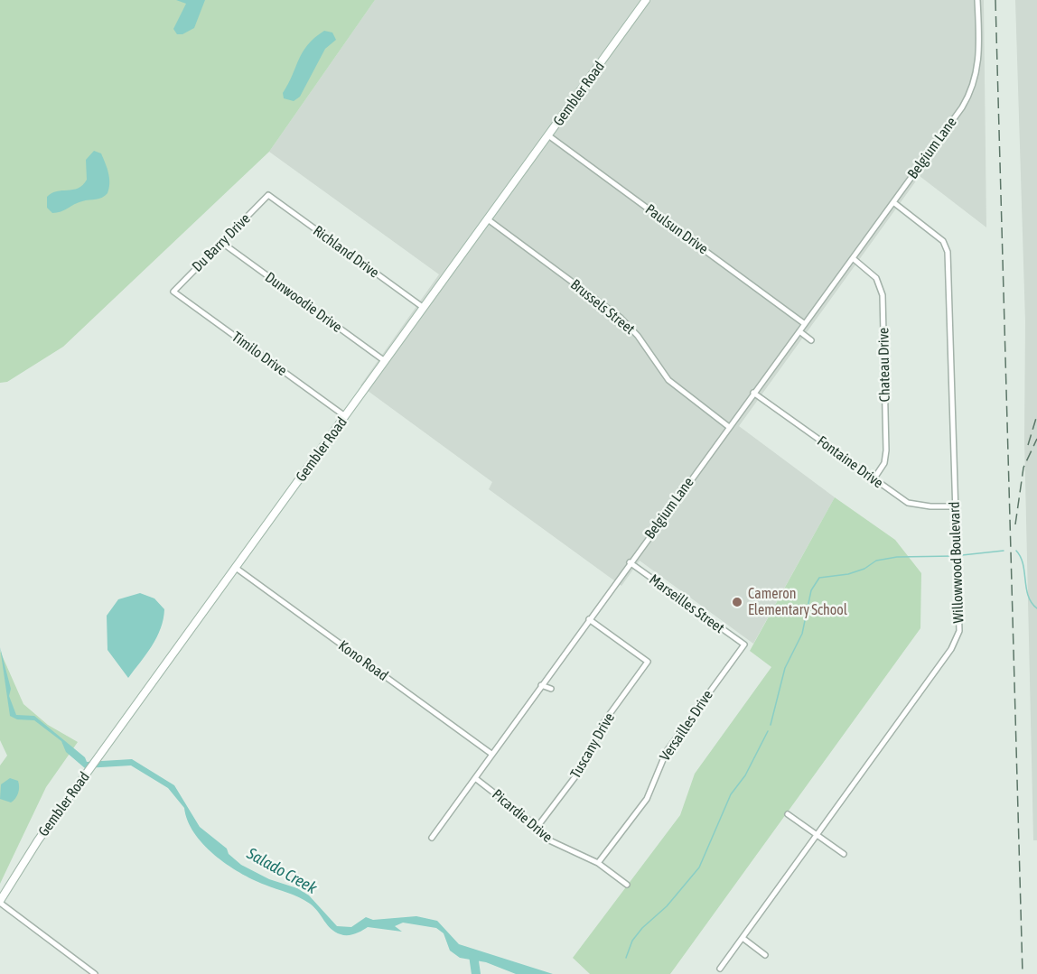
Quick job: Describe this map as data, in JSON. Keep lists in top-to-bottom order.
{
  "streets": {
    "main road": ["Gembler Road"],
    "street": [
      "Belgium Lane",
      "Paulsun Drive",
      "Du Barry Drive",
      "Richland Drive",
      "Dunwoodie Drive",
      "Brussels Street",
      "Timilo Drive",
      "Chateau Drive",
      "Fontaine Drive",
      "Willowwood Boulevard",
      "Marseilles Street",
      "Kono Road",
      "Versailles Drive",
      "Tuscany Drive",
      "Picardie Drive"
    ]
  },
  "crossings": [
    ["Gembler Road", "Paulsun Drive"],
    ["Gembler Road", "Richland Drive"],
    ["Gembler Road", "Dunwoodie Drive"],
    ["Gembler Road", "Brussels Street"],
    ["Gembler Road", "Timilo Drive"],
    ["Gembler Road", "Kono Road"],
    ["Belgium Lane", "Paulsun Drive"],
    ["Belgium Lane", "Brussels Street"],
    ["Belgium Lane", "Chateau Drive"],
    ["Belgium Lane", "Fontaine Drive"],
    ["Belgium Lane", "Willowwood Boulevard"],
    ["Belgium Lane", "Marseilles Street"],
    ["Belgium Lane", "Kono Road"],
    ["Belgium Lane", "Tuscany Drive"],
    ["Belgium Lane", "Picardie Drive"],
    ["Du Barry Drive", "Richland Drive"],
    ["Du Barry Drive", "Dunwoodie Drive"],
    ["Du Barry Drive", "Timilo Drive"],
    ["Chateau Drive", "Fontaine Drive"],
    ["Fontaine Drive", "Willowwood Boulevard"],
    ["Marseilles Street", "Versailles Drive"],
    ["Versailles Drive", "Picardie Drive"],
    ["Tuscany Drive", "Picardie Drive"]
  ],
  "water": ["Salado Creek"],
  "places": ["Cameron Elementary School"]
}
